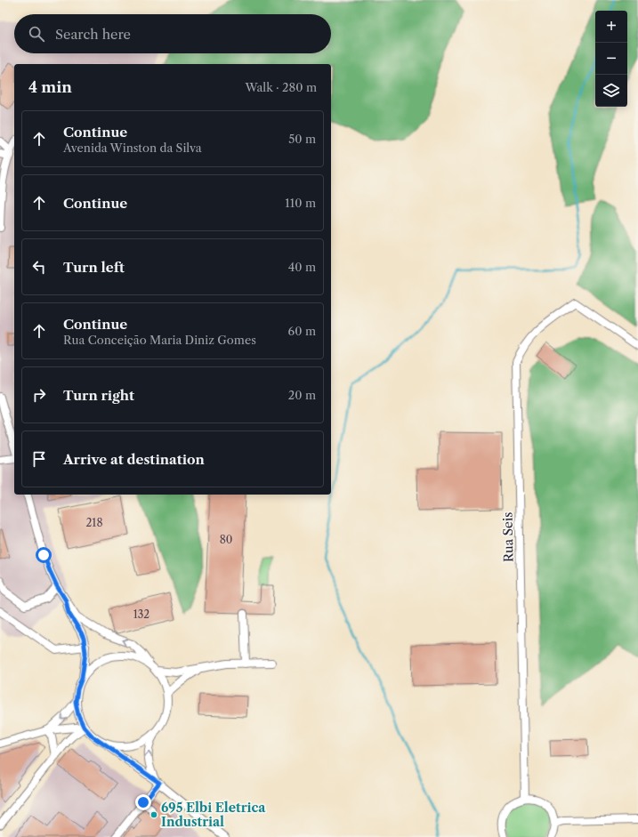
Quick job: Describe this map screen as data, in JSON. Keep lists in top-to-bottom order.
{
  "streets": {
    "street": ["Rua Seis"]
  },
  "places": ["695 Elbi Eletrica Industrial"],
  "house_numbers": ["218", "80", "132"],
  "page": {
    "map_buttons": ["+", "−"],
    "search": "Search here",
    "heading": ["4 min", "Walk · 280 m"],
    "list": [
      ["Continue", "Avenida Winston da Silva", "50 m"],
      ["Continue", "110 m"],
      ["Turn left", "40 m"],
      ["Continue", "Rua Conceição Maria Diniz Gomes", "60 m"],
      ["Turn right", "20 m"],
      "Arrive at destination"
    ]
  }
}
